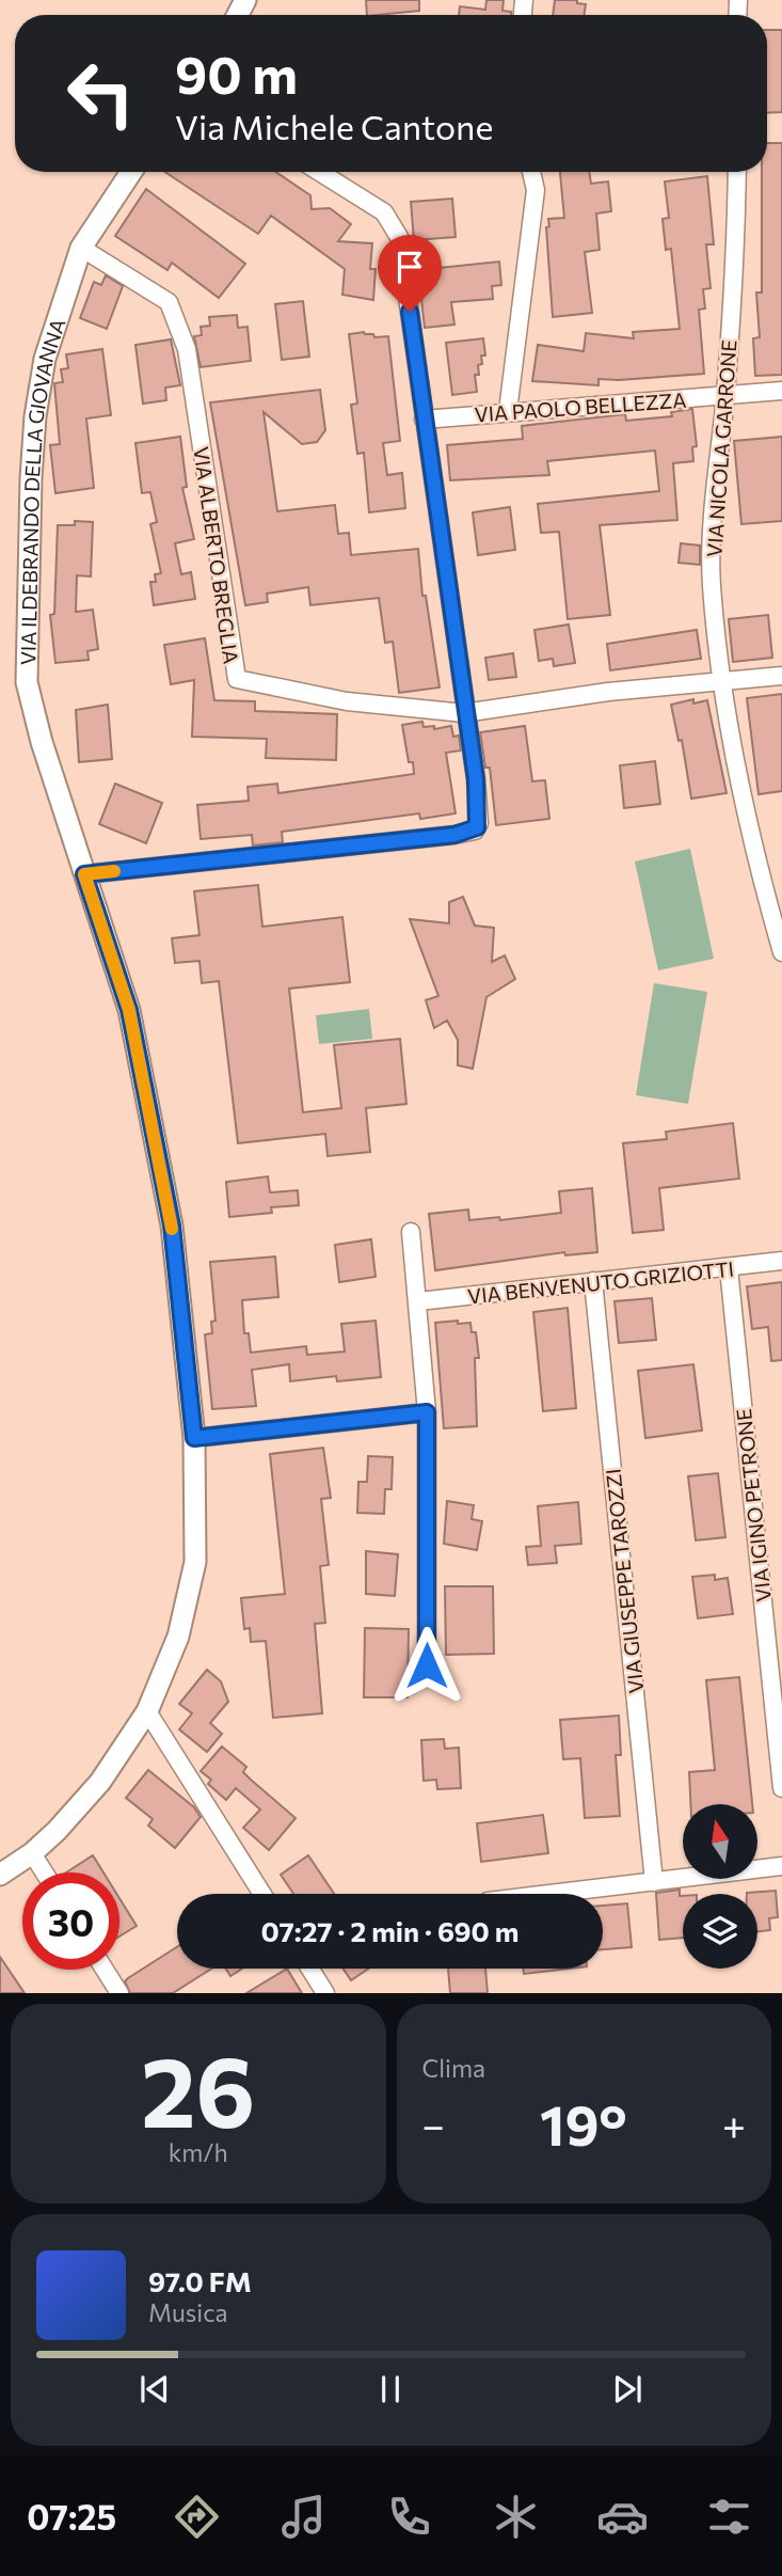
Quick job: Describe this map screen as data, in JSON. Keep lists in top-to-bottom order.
{
  "streets": {
    "street": [
      "VIA PAOLO BELLEZZA",
      "VIA NICOLA GARRONE",
      "VIA ILDEBRANDO DELLA GIOVANNA",
      "VIA ALBERTO BREGLIA",
      "VIA BENVENUTO GRIZIOTTI",
      "VIA IGINO PETRONE",
      "VIA GIUSEPPE TAROZZI"
    ]
  },
  "crossings": [
    ["VIA PAOLO BELLEZZA", "VIA NICOLA GARRONE"],
    ["VIA NICOLA GARRONE", "VIA ALBERTO BREGLIA"],
    ["VIA ILDEBRANDO DELLA GIOVANNA", "VIA ALBERTO BREGLIA"],
    ["VIA BENVENUTO GRIZIOTTI", "VIA IGINO PETRONE"],
    ["VIA BENVENUTO GRIZIOTTI", "VIA GIUSEPPE TAROZZI"]
  ],
  "north": "top",
  "page": {
    "turn": ["90 m", "Via Michele Cantone"],
    "limit": "30",
    "trip": "07:27 · 2 min · 690 m",
    "tile": [
      ["26", "km/h"],
      "Clima"
    ],
    "heat": ["−", "19°", "+"],
    "song": ["97.0 FM", "Musica"],
    "tabs": "07:25"
  }
}
